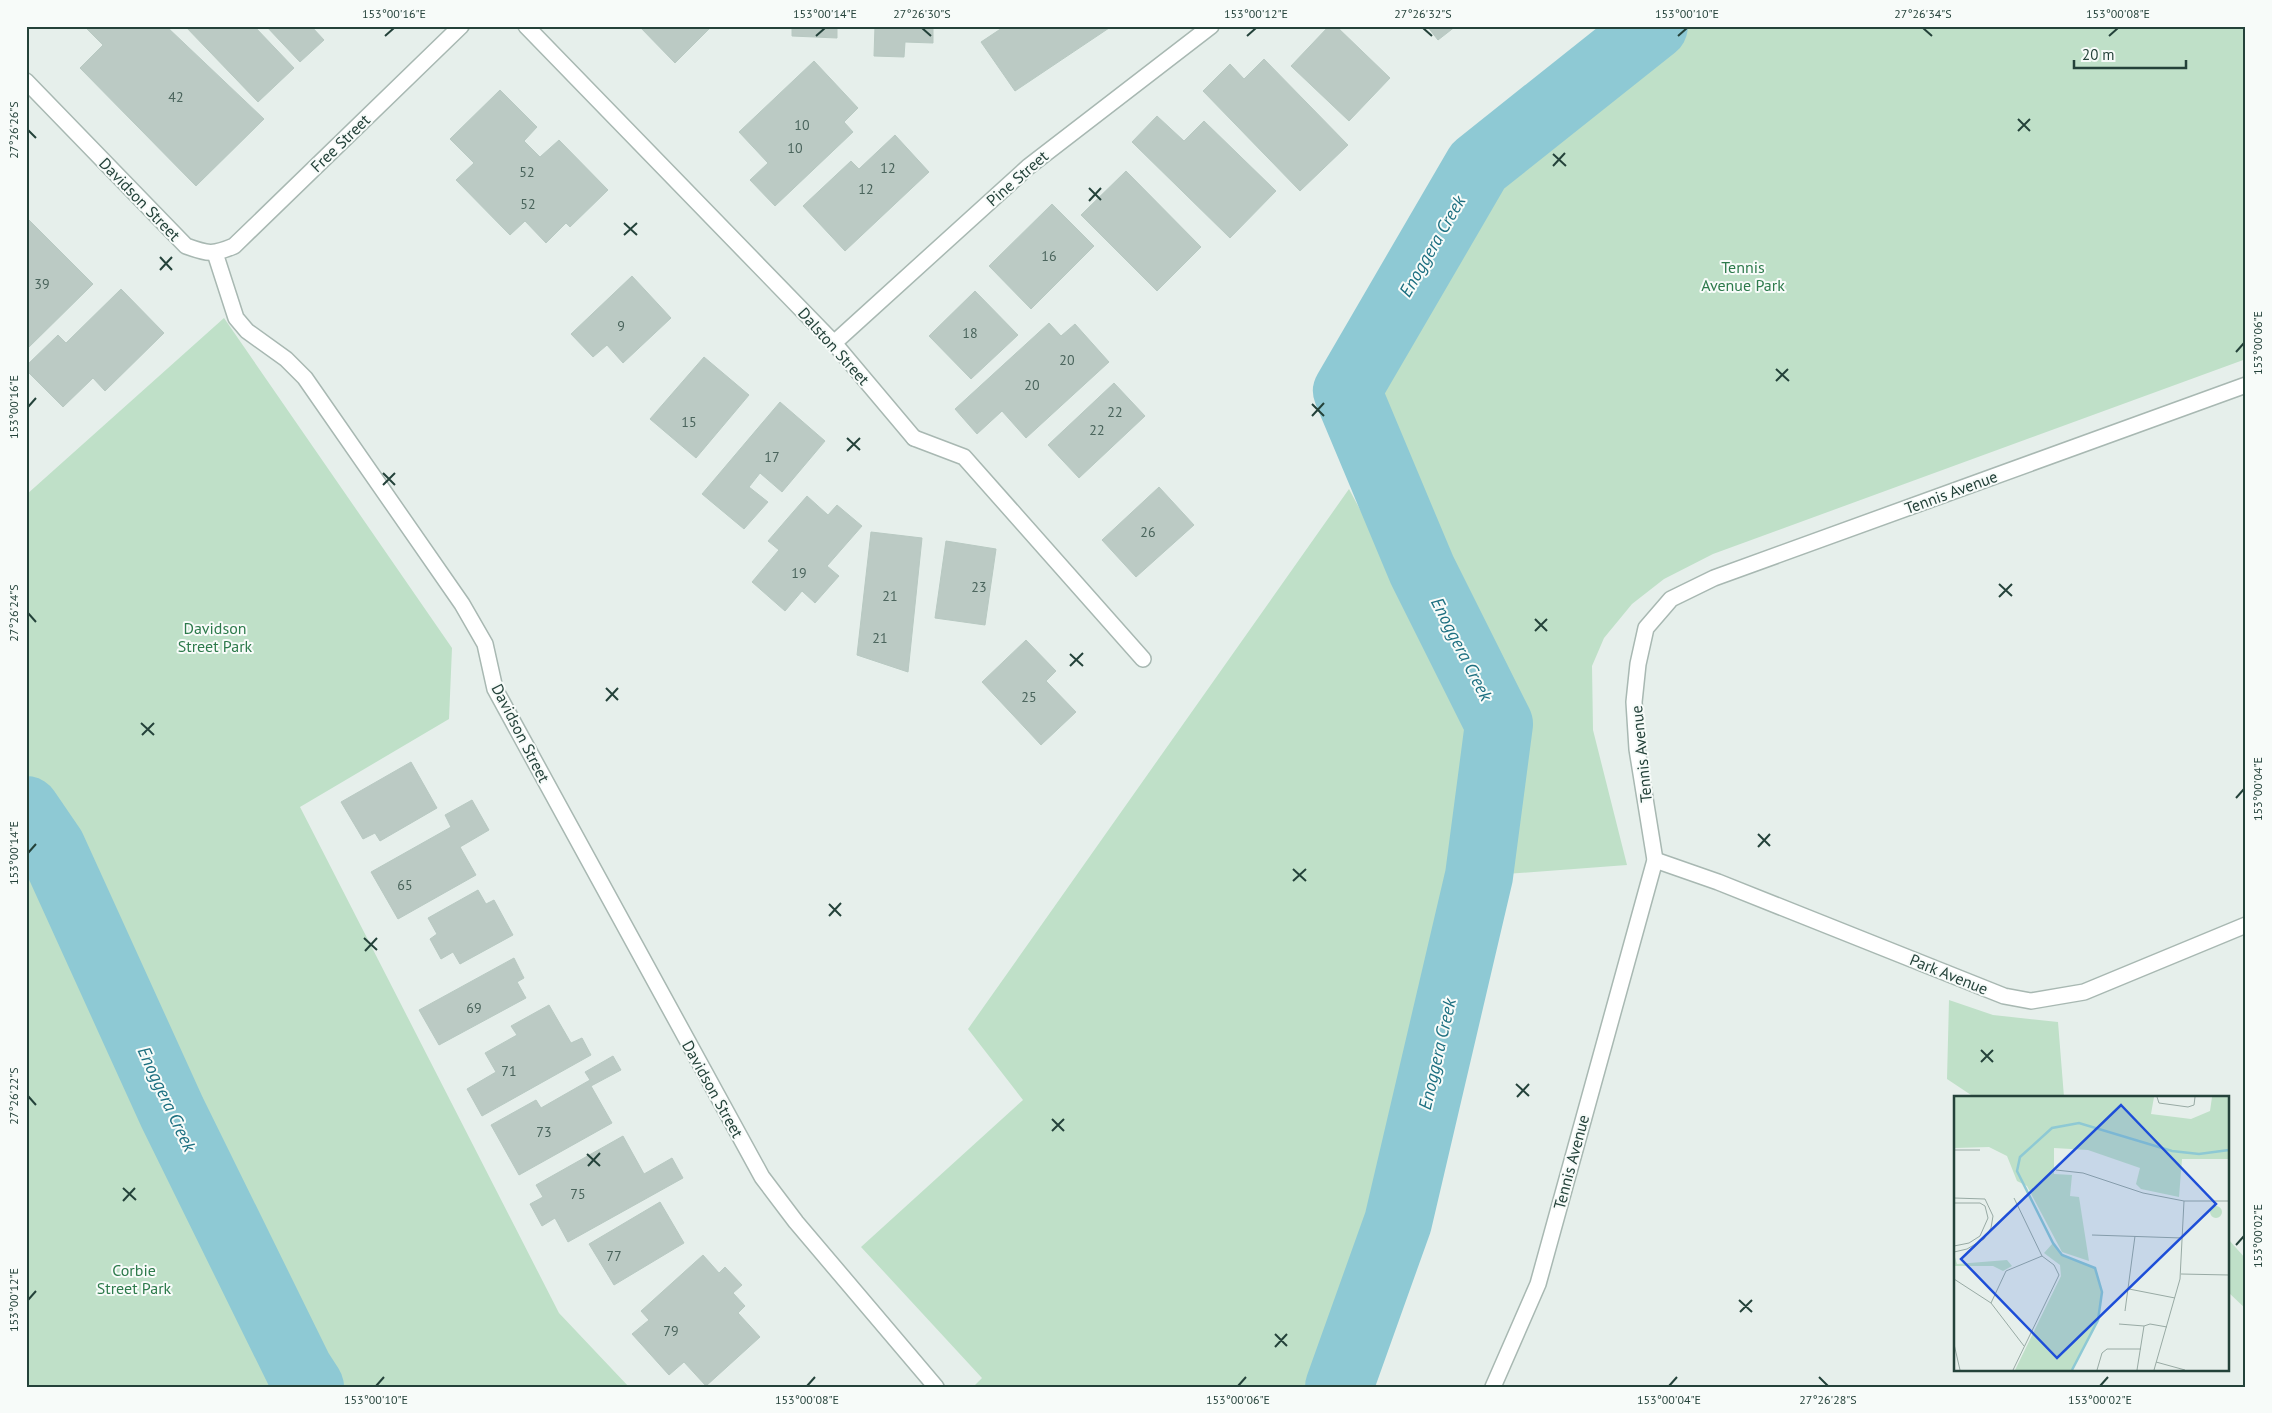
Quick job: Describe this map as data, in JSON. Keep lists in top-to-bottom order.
{
  "streets": {
    "street": [
      "Free Street",
      "Pine Street",
      "Davidson Street",
      "Dalston Street",
      "Tennis Avenue",
      "Park Avenue"
    ]
  },
  "crossings": [
    ["Free Street", "Davidson Street"],
    ["Pine Street", "Dalston Street"],
    ["Tennis Avenue", "Park Avenue"]
  ],
  "water": ["Enoggera Creek"],
  "parks": ["Tennis Avenue Park", "Davidson Street Park", "Corbie Street Park"],
  "house_numbers": [
    "42",
    "10",
    "10",
    "12",
    "52",
    "12",
    "52",
    "16",
    "39",
    "9",
    "18",
    "20",
    "20",
    "22",
    "15",
    "22",
    "17",
    "26",
    "19",
    "23",
    "21",
    "21",
    "25",
    "65",
    "69",
    "71",
    "73",
    "75",
    "77",
    "79"
  ],
  "scale_bar": "20 m",
  "coordinates": [
    "153°00'16\"E",
    "153°00'14\"E",
    "27°26'30\"S",
    "153°00'12\"E",
    "27°26'32\"S",
    "153°00'10\"E",
    "27°26'34\"S",
    "153°00'08\"E",
    "27°26'26\"S",
    "153°00'06\"E",
    "27°26'24\"S",
    "153°00'04\"E",
    "27°26'22\"S",
    "153°00'02\"E",
    "27°26'28\"S"
  ]
}
